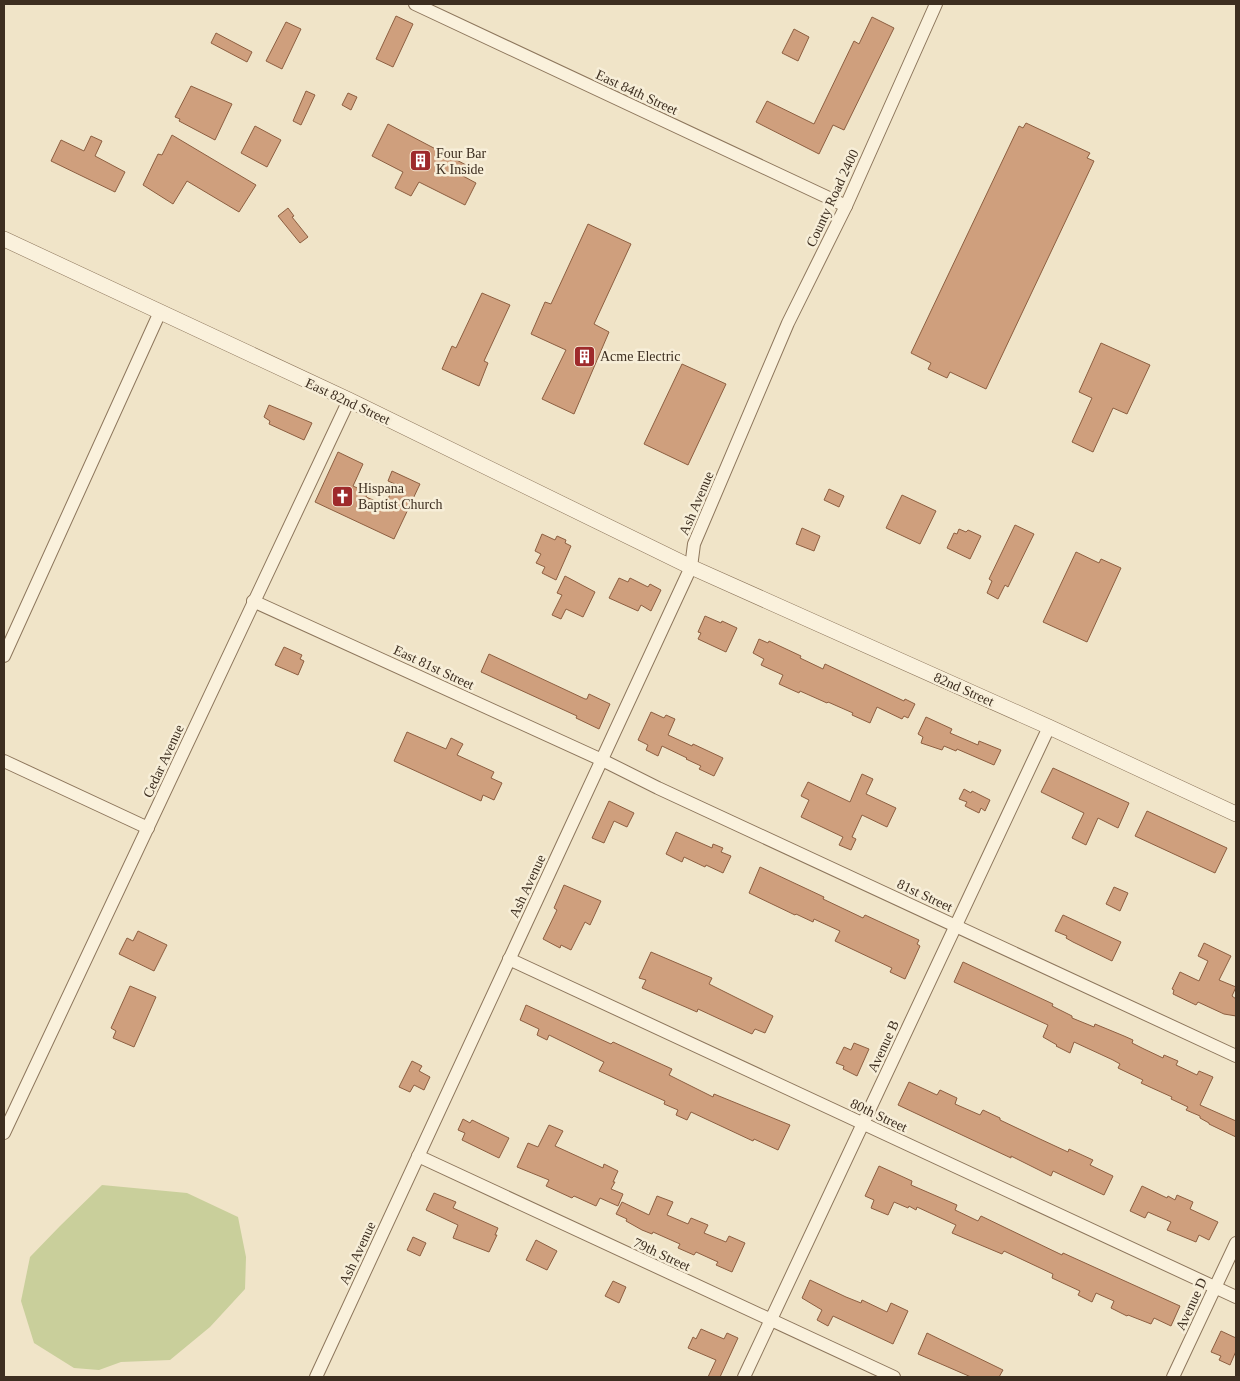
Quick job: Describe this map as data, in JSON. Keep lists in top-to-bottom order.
{
  "streets": {
    "street": [
      "East 84th Street",
      "County Road 2400",
      "East 82nd Street",
      "Ash Avenue",
      "East 81st Street",
      "82nd Street",
      "Cedar Avenue",
      "81st Street",
      "Avenue B",
      "80th Street",
      "79th Street",
      "Avenue D"
    ]
  },
  "crossings": [
    ["East 84th Street", "County Road 2400"],
    ["County Road 2400", "Ash Avenue"],
    ["East 82nd Street", "Ash Avenue"],
    ["East 82nd Street", "82nd Street"],
    ["East 82nd Street", "Cedar Avenue"],
    ["Ash Avenue", "East 81st Street"],
    ["Ash Avenue", "82nd Street"],
    ["Ash Avenue", "81st Street"],
    ["Ash Avenue", "80th Street"],
    ["Ash Avenue", "79th Street"],
    ["East 81st Street", "Cedar Avenue"],
    ["East 81st Street", "81st Street"],
    ["82nd Street", "Avenue B"],
    ["81st Street", "Avenue B"],
    ["Avenue B", "80th Street"],
    ["Avenue B", "79th Street"],
    ["80th Street", "Avenue D"]
  ],
  "places": {
    "building": ["Four Bar K Inside", "Acme Electric"],
    "church": ["Hispana Baptist Church"]
  }
}
